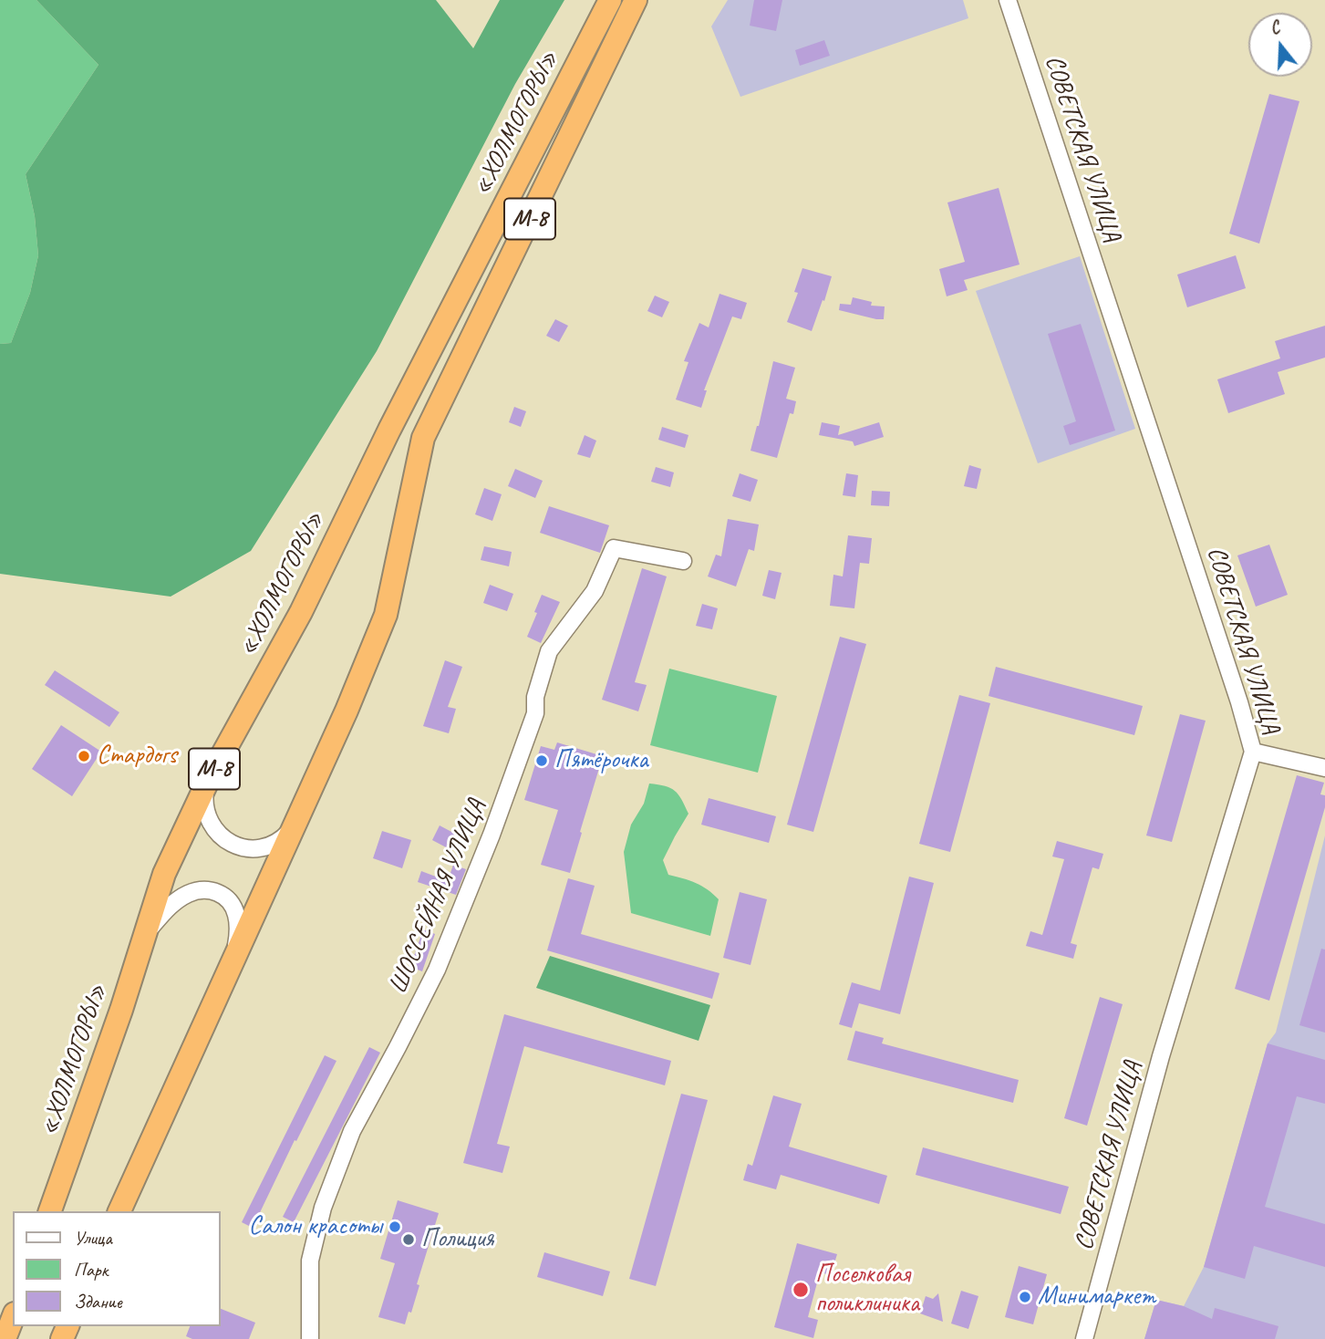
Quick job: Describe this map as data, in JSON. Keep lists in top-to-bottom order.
{
  "streets": {
    "highway": ["«ХОЛМОГОРЫ»", "М-8"],
    "street": ["СОВЕТСКАЯ УЛИЦА", "ШОССЕЙНАЯ УЛИЦА"]
  },
  "places": [
    "Стардогs",
    "Пятёрочка",
    "Салон красоты",
    "Полиция",
    "Поселковая поликлиника",
    "Минимаркет"
  ],
  "legend": ["Улица", "Парк", "Здание"],
  "north": "top"
}
